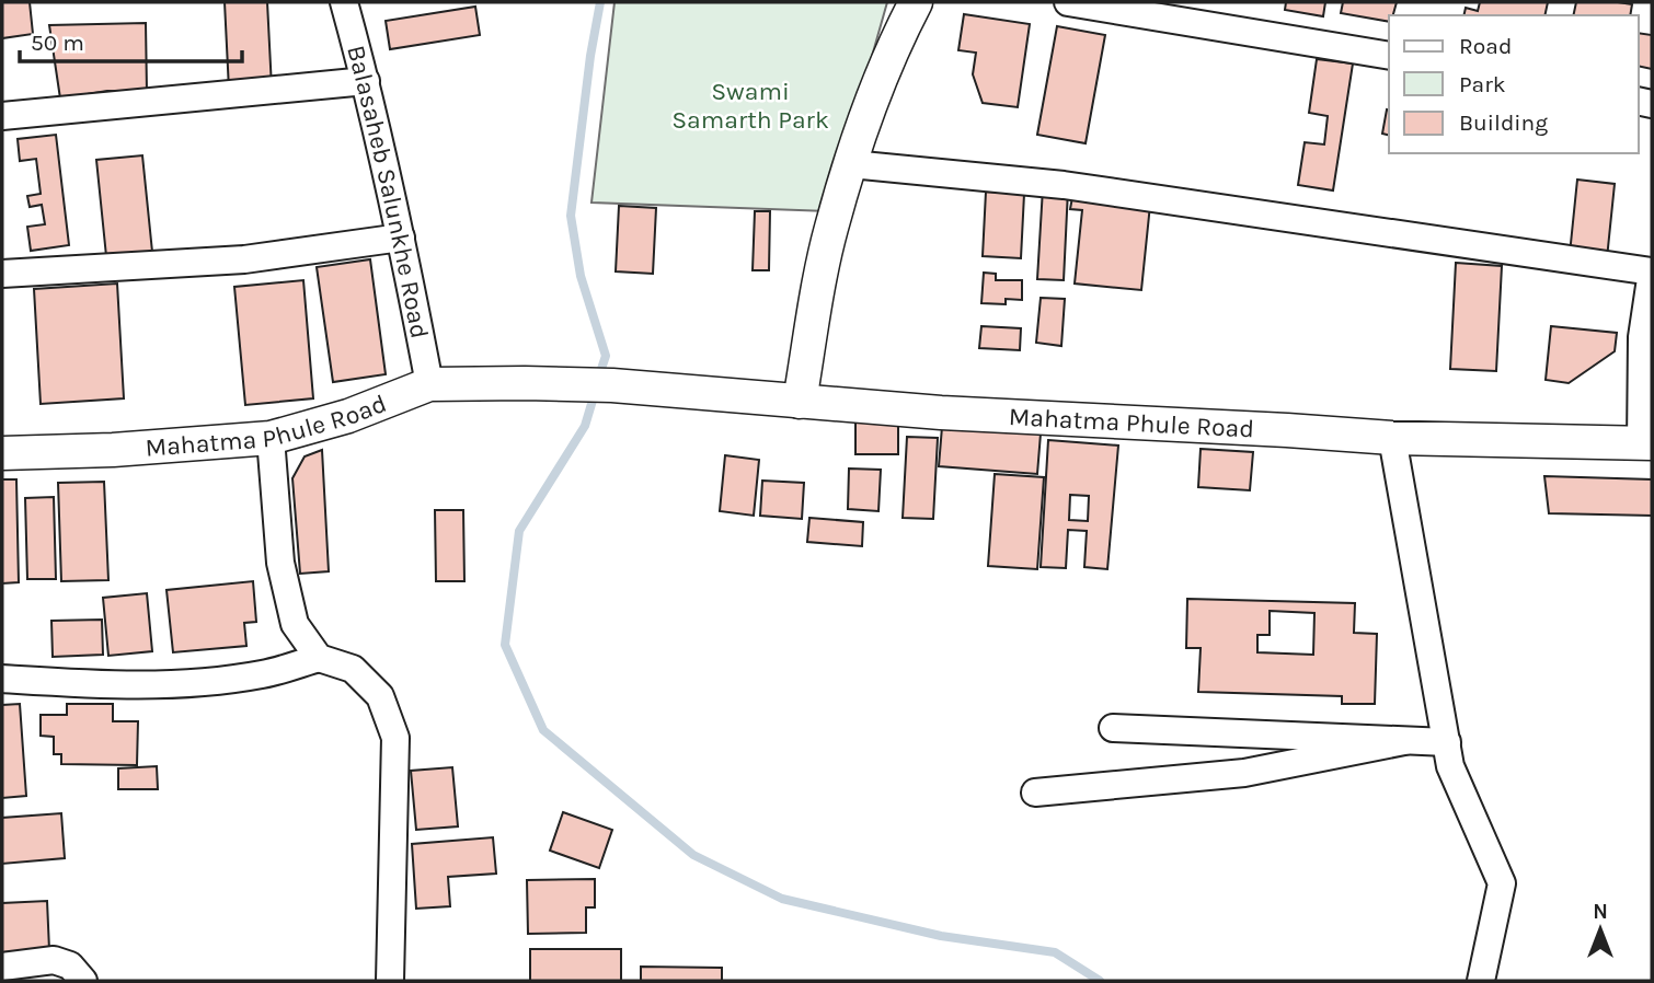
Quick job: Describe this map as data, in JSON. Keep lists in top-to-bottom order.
{
  "streets": {
    "street": ["Balasaheb Salunkhe Road", "Mahatma Phule Road"]
  },
  "crossings": [
    ["Balasaheb Salunkhe Road", "Mahatma Phule Road"]
  ],
  "parks": ["Swami Samarth Park"],
  "legend": ["Road", "Park", "Building"],
  "scale_bar": "50 m",
  "north": "top"
}
